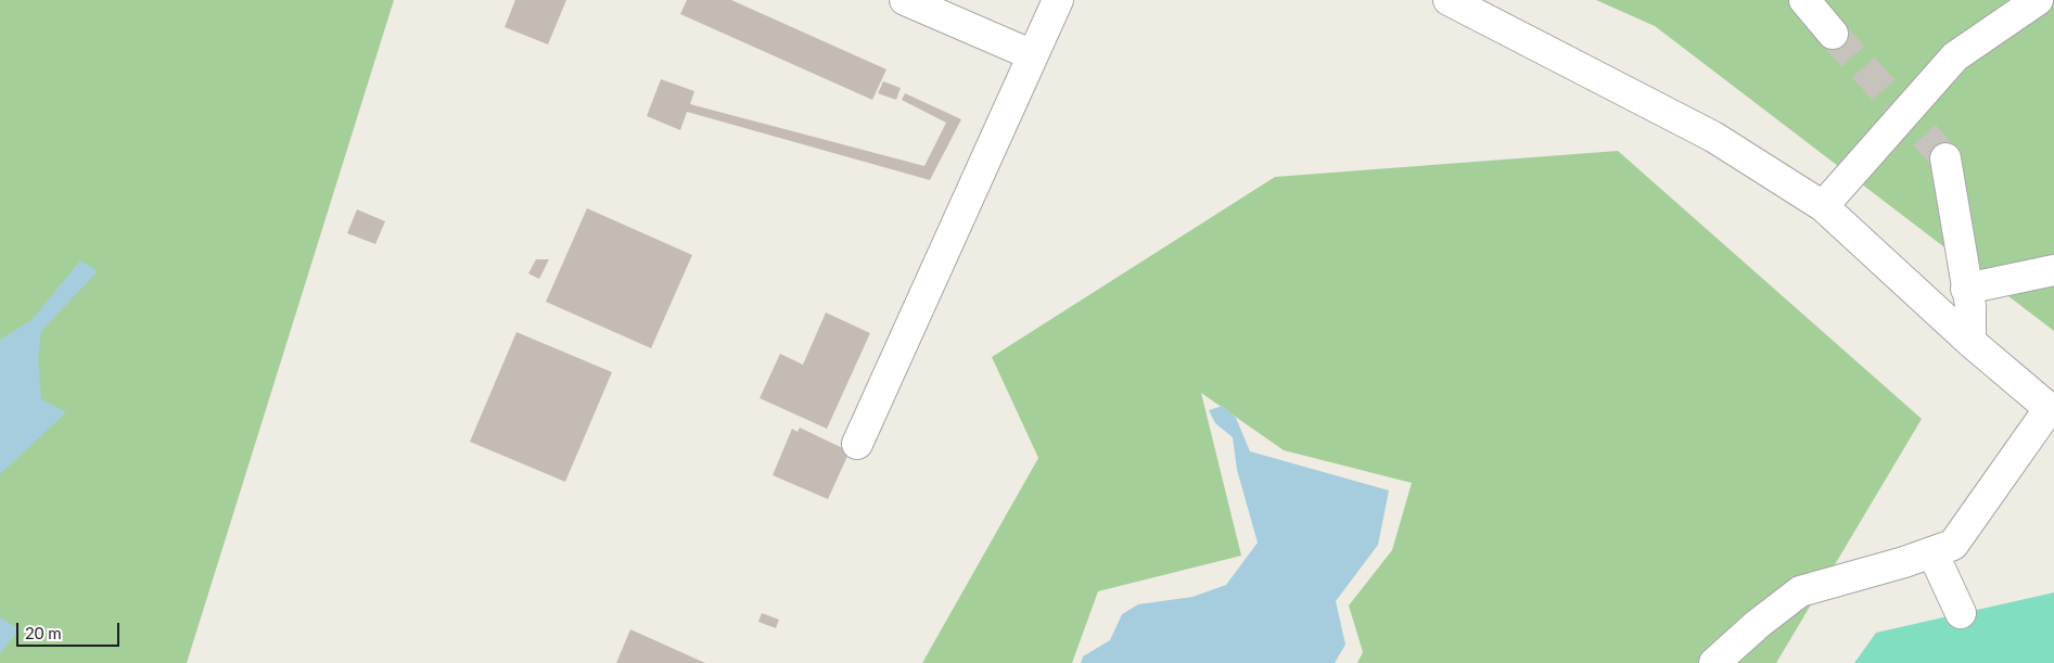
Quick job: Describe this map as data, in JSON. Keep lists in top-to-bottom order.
{
  "scale_bar": "20 m"
}
